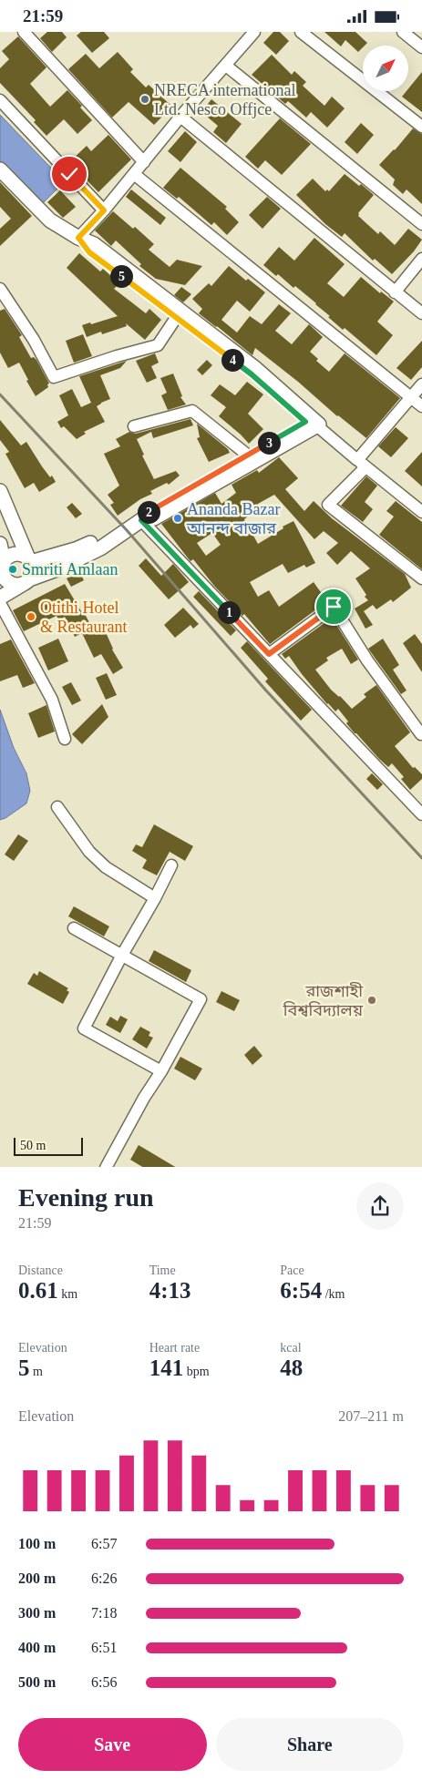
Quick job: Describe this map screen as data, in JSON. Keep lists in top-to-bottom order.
{
  "places": [
    "NRECA international Ltd. Nesco Offjce",
    "Ananda Bazar আনন্দ বাজার",
    "Smriti Amlaan",
    "Otithi Hotel & Restaurant",
    "রাজশাহী বিশ্ববিদ্যালয়"
  ],
  "scale_bar": "50 m",
  "north": "top right",
  "page": {
    "status": "21:59",
    "pins": [
      "5",
      "4",
      "3",
      "2",
      "1"
    ],
    "scale": "50 m",
    "heading": ["Evening run", "21:59"],
    "stats": [
      ["Distance", "0.61 km"],
      ["Time", "4:13"],
      ["Pace", "6:54 /km"],
      ["Elevation", "5 m"],
      ["Heart rate", "141 bpm"],
      ["kcal", "48"]
    ],
    "chart": ["Elevation", "207–211 m"],
    "list": [
      {
        "name": "100 m",
        "note": "6:57"
      },
      {
        "name": "200 m",
        "note": "6:26"
      },
      {
        "name": "300 m",
        "note": "7:18"
      },
      {
        "name": "400 m",
        "note": "6:51"
      },
      {
        "name": "500 m",
        "note": "6:56"
      }
    ],
    "buttons": ["Save", "Share"]
  }
}
